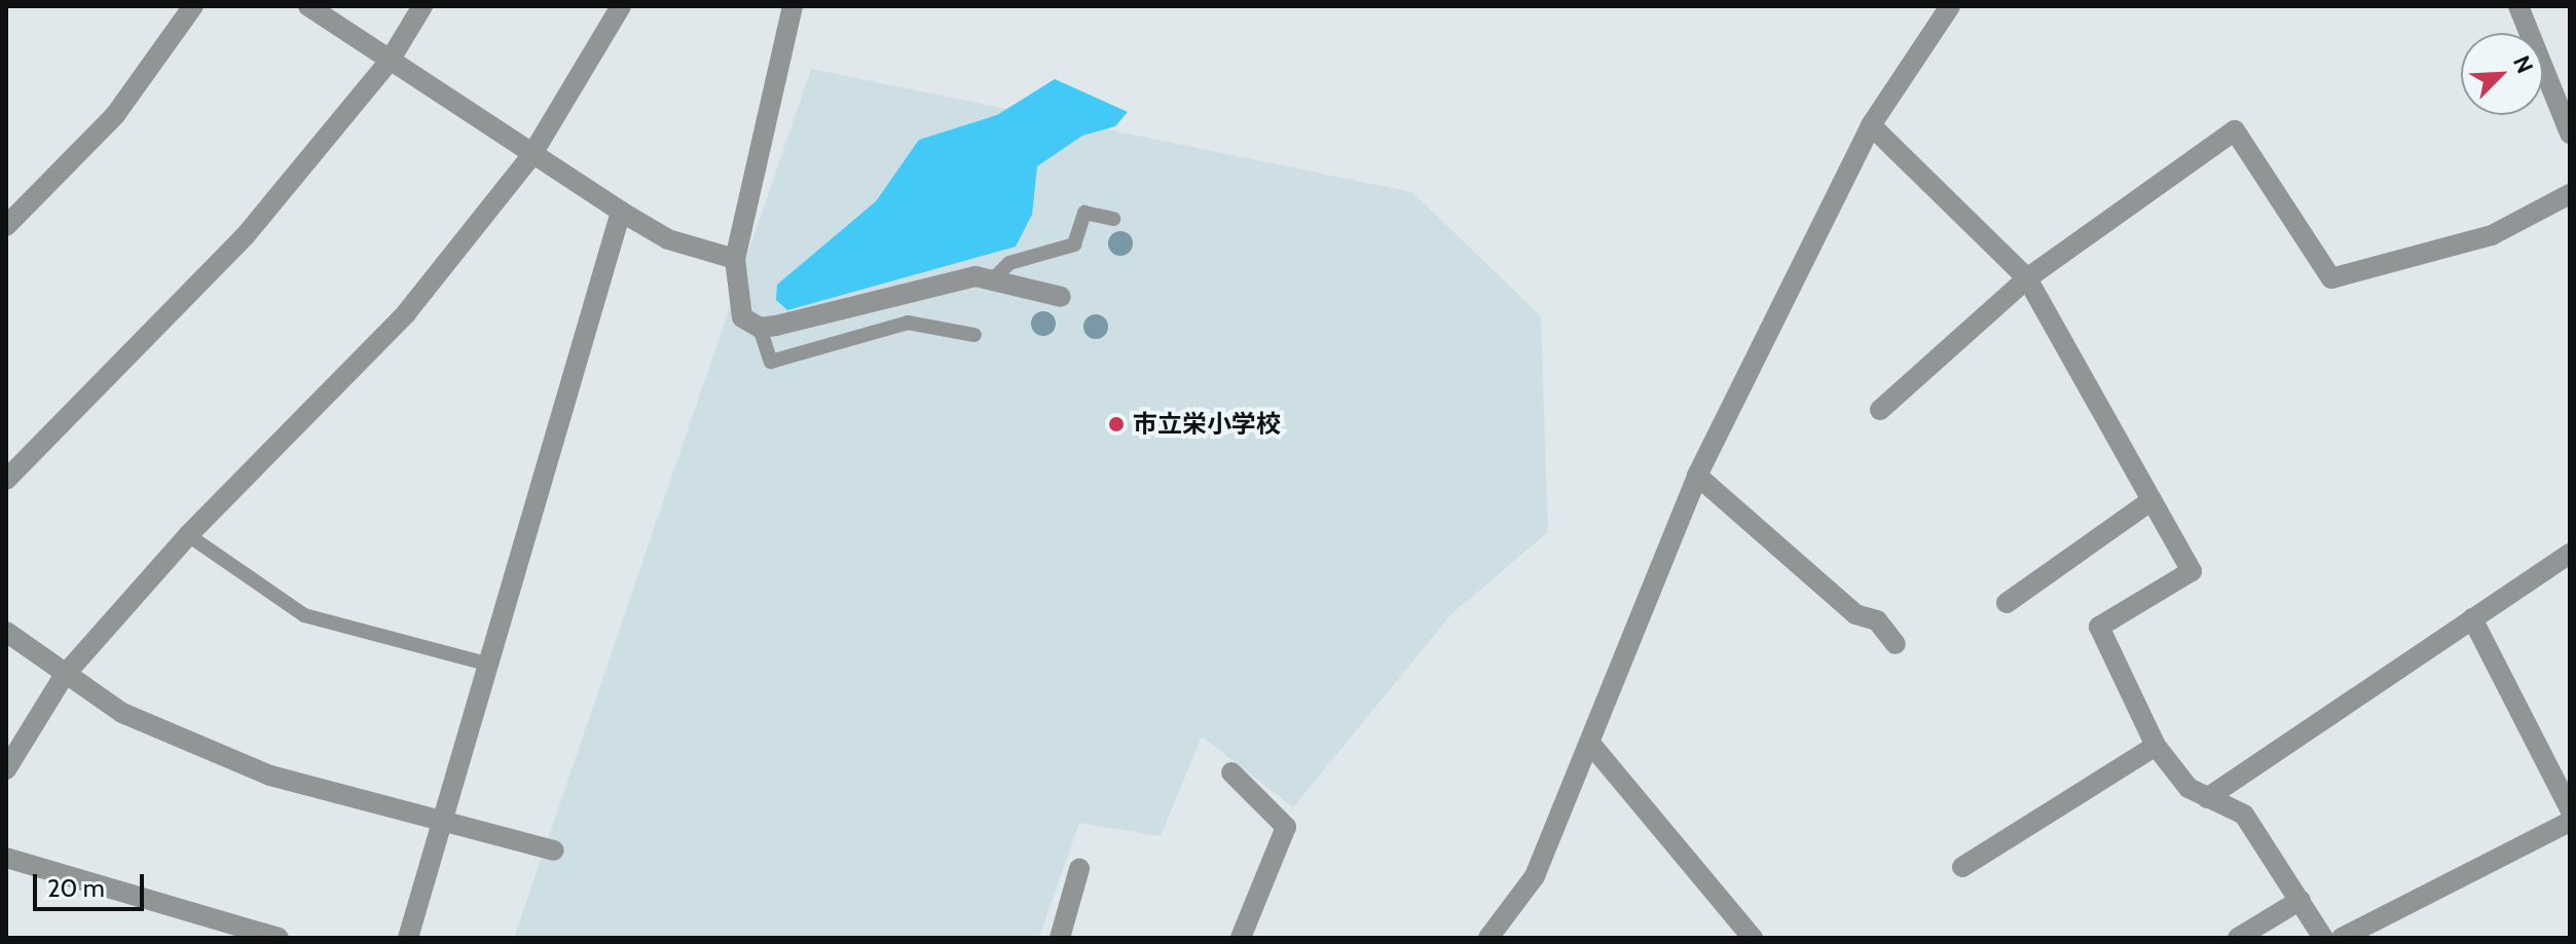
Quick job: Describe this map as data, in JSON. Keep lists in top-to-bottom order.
{
  "places": ["市立栄小学校"],
  "scale_bar": "20 m",
  "north": "top right"
}
